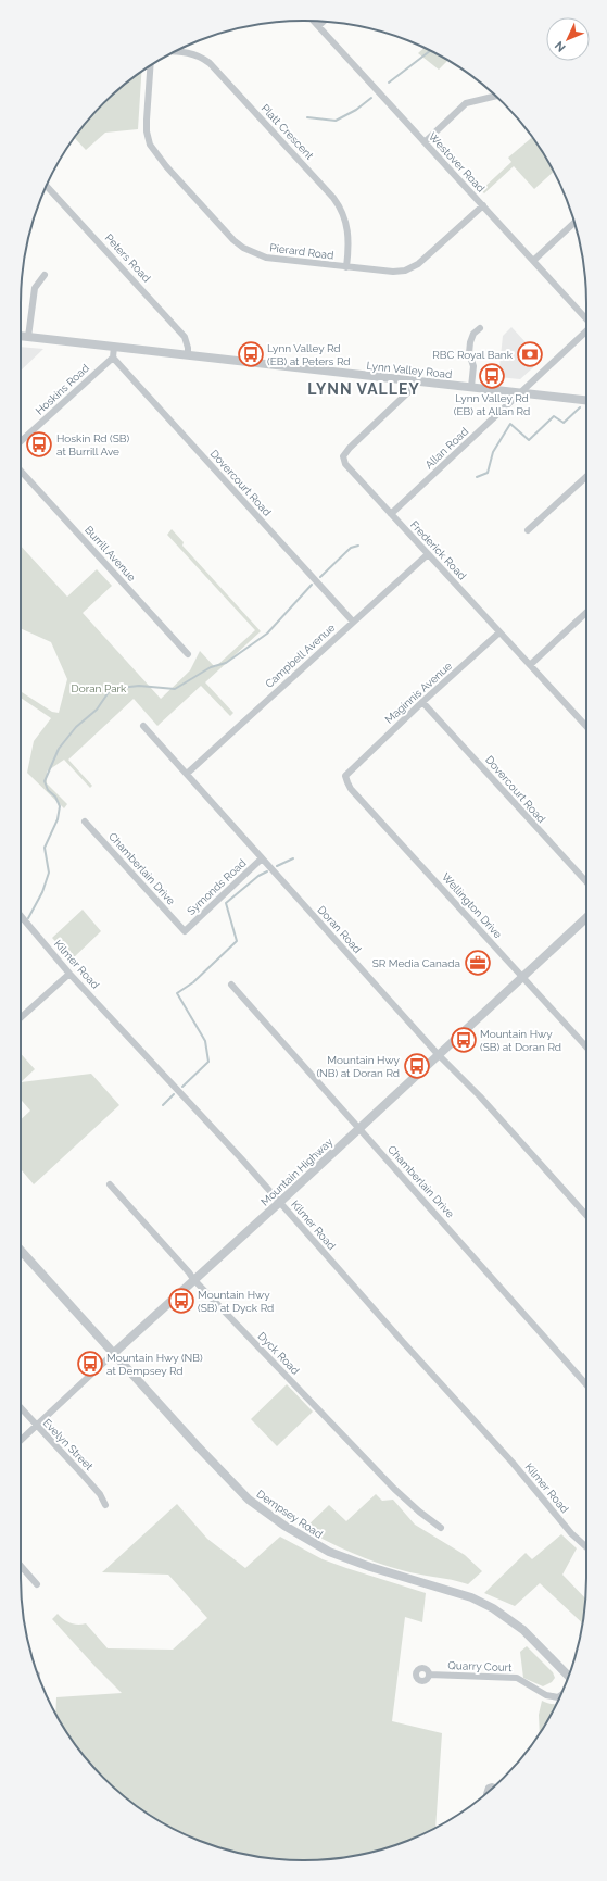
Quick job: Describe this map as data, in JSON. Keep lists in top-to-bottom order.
{
  "streets": {
    "street": [
      "Platt Crescent",
      "Westover Road",
      "Pierard Road",
      "Peters Road",
      "Lynn Valley Road",
      "Hoskins Road",
      "Allan Road",
      "Dovercourt Road",
      "Frederick Road",
      "Burrill Avenue",
      "Campbell Avenue",
      "Maginnis Avenue",
      "Chamberlain Drive",
      "Symonds Road",
      "Wellington Drive",
      "Doran Road",
      "Kilmer Road",
      "Mountain Highway",
      "Dyck Road",
      "Evelyn Street",
      "Dempsey Road",
      "Quarry Court"
    ]
  },
  "crossings": [
    ["Platt Crescent", "Pierard Road"],
    ["Westover Road", "Pierard Road"],
    ["Peters Road", "Lynn Valley Road"],
    ["Lynn Valley Road", "Allan Road"],
    ["Lynn Valley Road", "Frederick Road"],
    ["Hoskins Road", "Dovercourt Road"],
    ["Allan Road", "Frederick Road"],
    ["Dovercourt Road", "Campbell Avenue"],
    ["Dovercourt Road", "Maginnis Avenue"],
    ["Frederick Road", "Campbell Avenue"],
    ["Frederick Road", "Maginnis Avenue"],
    ["Campbell Avenue", "Doran Road"],
    ["Maginnis Avenue", "Wellington Drive"],
    ["Chamberlain Drive", "Symonds Road"],
    ["Chamberlain Drive", "Mountain Highway"],
    ["Symonds Road", "Doran Road"],
    ["Wellington Drive", "Mountain Highway"],
    ["Doran Road", "Mountain Highway"],
    ["Kilmer Road", "Mountain Highway"],
    ["Mountain Highway", "Dyck Road"],
    ["Mountain Highway", "Evelyn Street"],
    ["Mountain Highway", "Dempsey Road"]
  ],
  "districts": ["LYNN VALLEY"],
  "parks": ["Doran Park"],
  "places": {
    "bus stop": [
      "Lynn Valley Rd (EB) at Peters Rd",
      "Lynn Valley Rd (EB) at Allan Rd",
      "Hoskin Rd (SB) at Burrill Ave",
      "Mountain Hwy (SB) at Doran Rd",
      "Mountain Hwy (NB) at Doran Rd",
      "Mountain Hwy (SB) at Dyck Rd",
      "Mountain Hwy (NB) at Dempsey Rd"
    ],
    "bank": ["RBC Royal Bank"],
    "office": ["SR Media Canada"]
  },
  "north": "bottom left"
}
